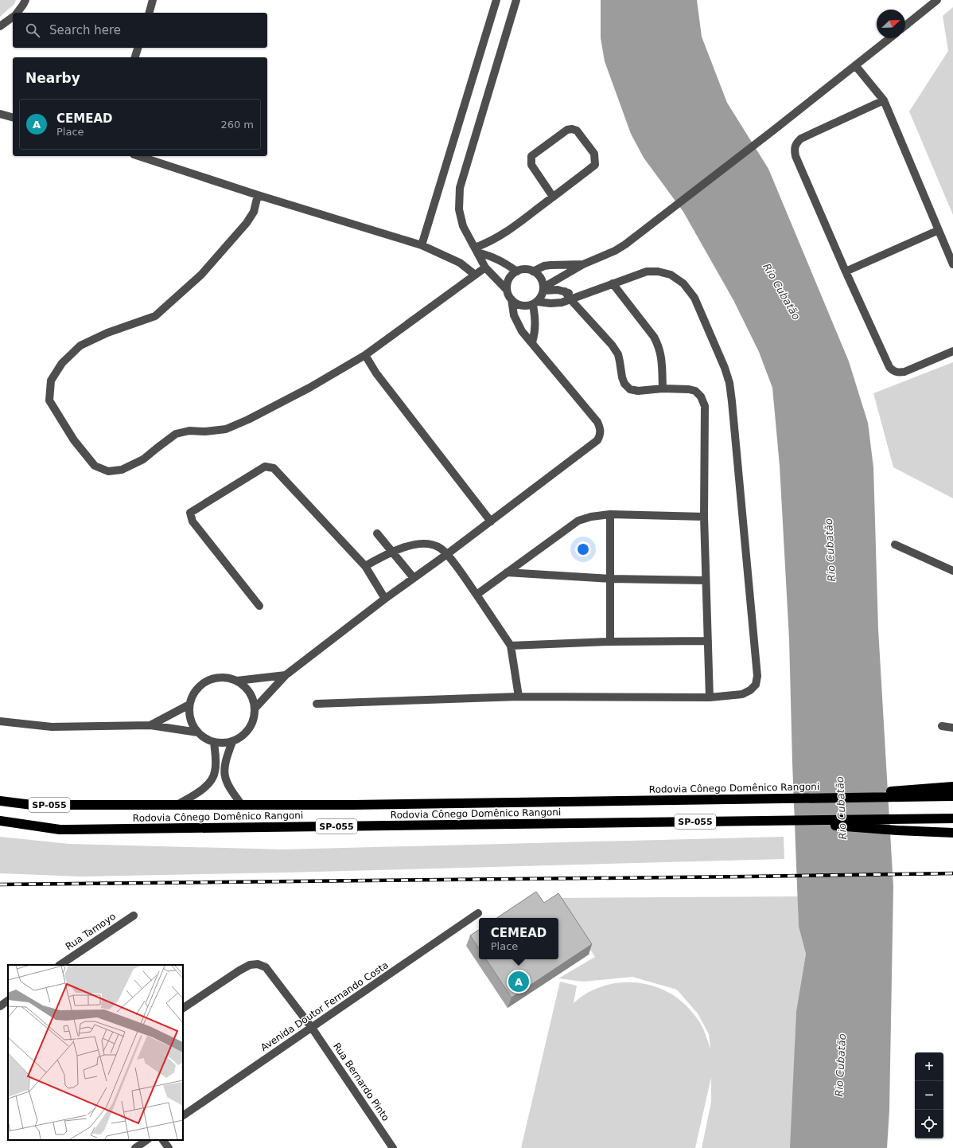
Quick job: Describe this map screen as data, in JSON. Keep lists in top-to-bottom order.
{
  "streets": {
    "highway": ["Rodovia Cônego Domênico Rangoni", "SP-055"],
    "street": ["Rua Tamoyo", "Avenida Doutor Fernando Costa", "Rua Bernardo Pinto"]
  },
  "crossings": [
    ["Avenida Doutor Fernando Costa", "Rua Bernardo Pinto"]
  ],
  "water": ["Rio Cubatão"],
  "north": "top right",
  "page": {
    "search": "Search here",
    "heading": "Nearby",
    "list": [
      {
        "mark": "A",
        "name": "CEMEAD",
        "note": "Place",
        "value": "260 m"
      }
    ],
    "popup": ["CEMEAD", "Place"],
    "pins": "A",
    "map_buttons": ["+", "−"]
  }
}
